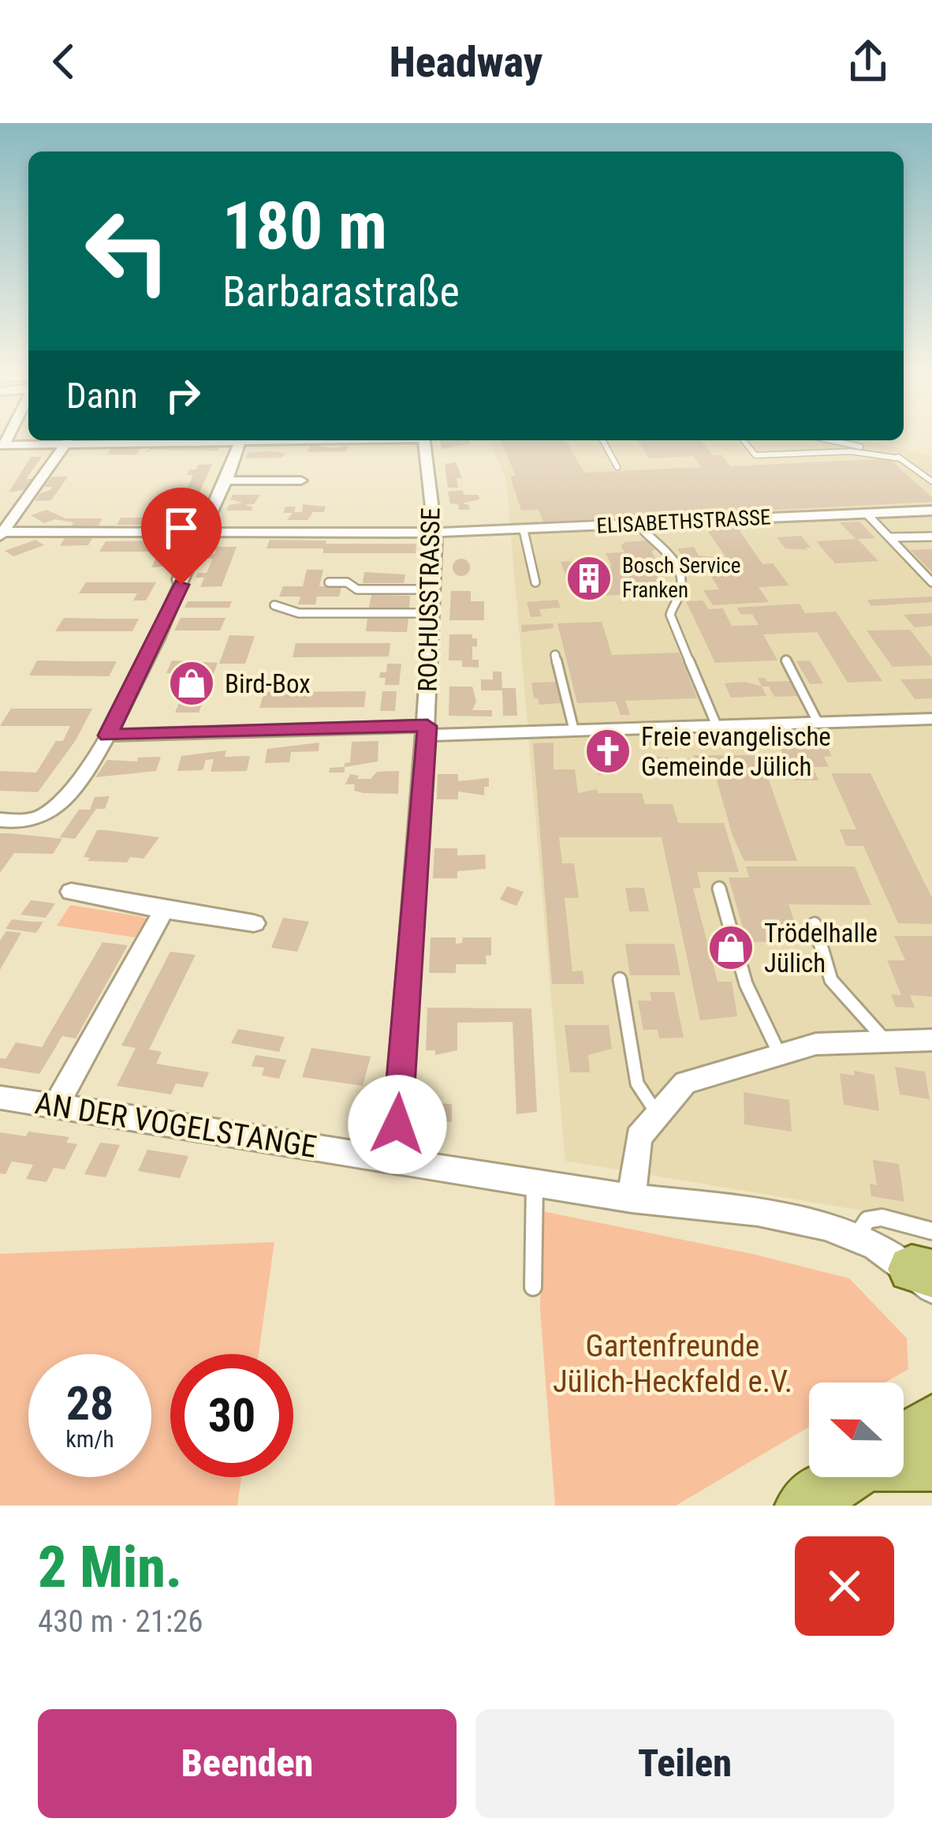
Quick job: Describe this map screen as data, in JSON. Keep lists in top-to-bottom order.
{
  "streets": {
    "street": ["ELISABETHSTRASSE", "ROCHUSSTRASSE", "AN DER VOGELSTANGE"]
  },
  "crossings": [
    ["ELISABETHSTRASSE", "ROCHUSSTRASSE"],
    ["ROCHUSSTRASSE", "AN DER VOGELSTANGE"]
  ],
  "parks": ["Gartenfreunde Jülich-Heckfeld e.V."],
  "places": {
    "building": ["Bosch Service Franken"],
    "shop": ["Bird-Box", "Trödelhalle Jülich"],
    "church": ["Freie evangelische Gemeinde Jülich"]
  },
  "north": "left",
  "page": {
    "header": "Headway",
    "turn": ["180 m", "Barbarastraße"],
    "then": "Dann",
    "speed": "28 km/h",
    "limit": "30",
    "heading": ["2 Min.", "430 m · 21:26"],
    "buttons": ["Beenden", "Teilen"]
  }
}
